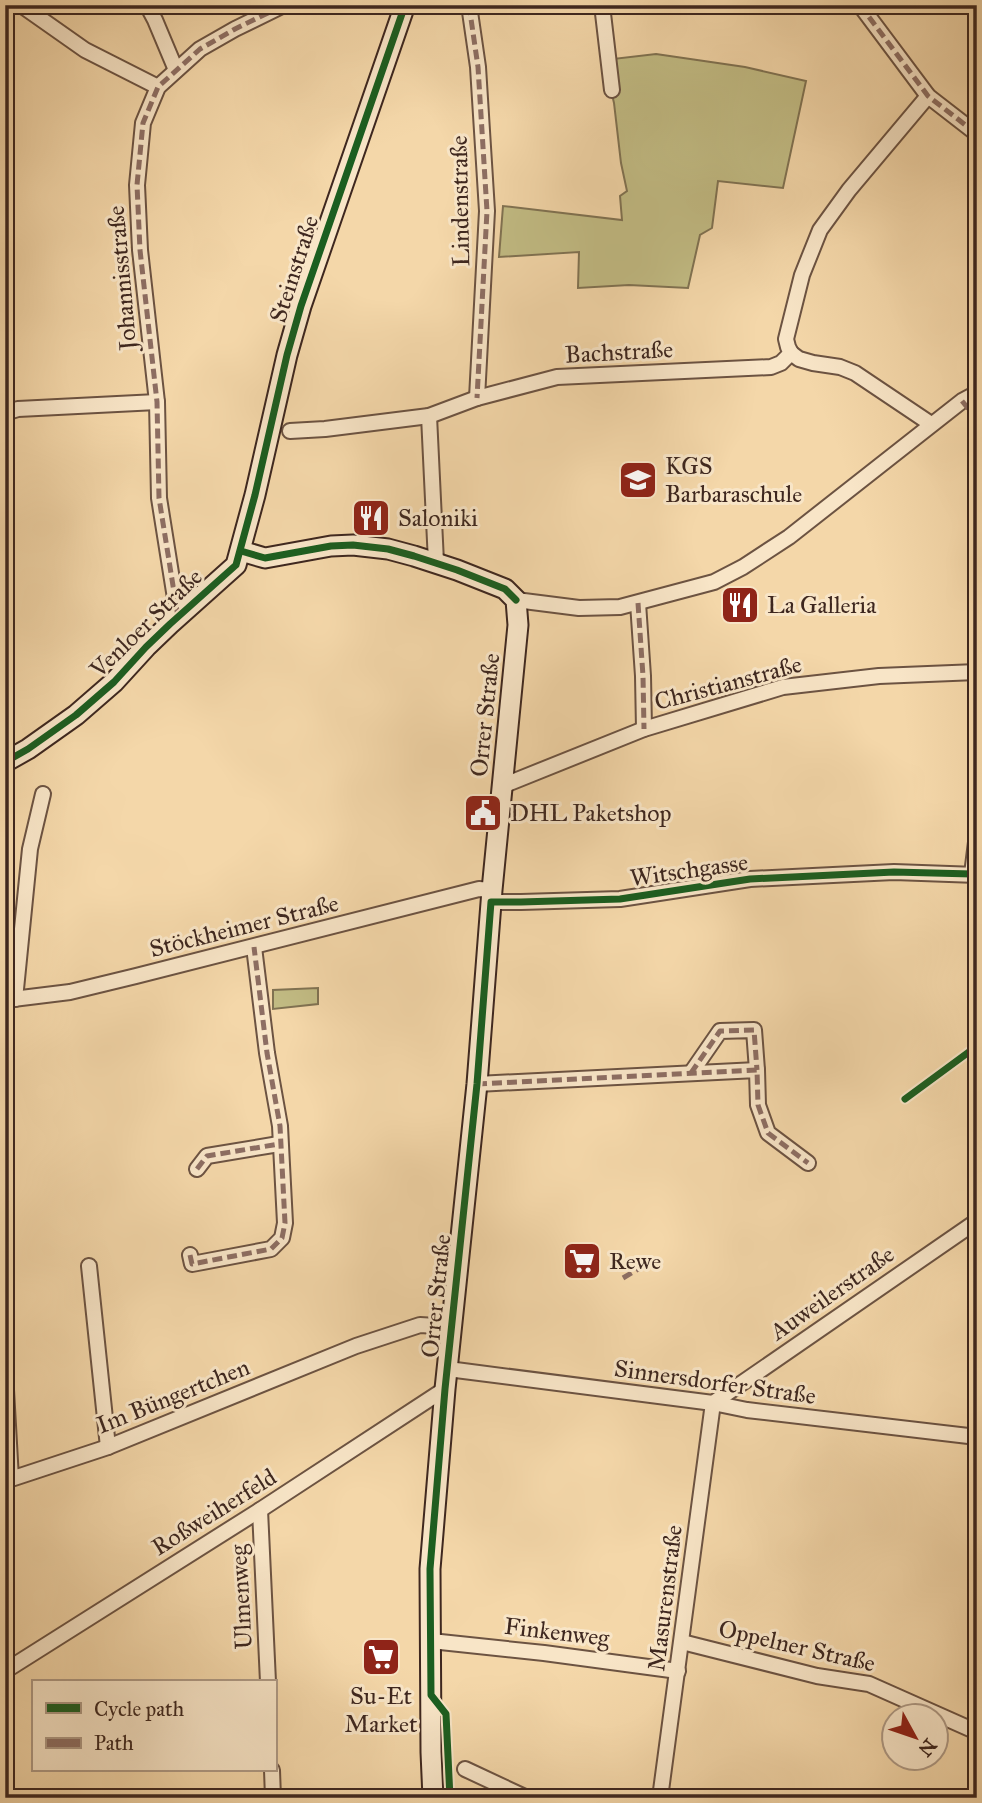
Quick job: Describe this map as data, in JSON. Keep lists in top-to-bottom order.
{
  "streets": {
    "street": [
      "Lindenstraße",
      "Steinstraße",
      "Johannisstraße",
      "Bachstraße",
      "Venloer Straße",
      "Christianstraße",
      "Orrer Straße",
      "Witschgasse",
      "Stöckheimer Straße",
      "Auweilerstraße",
      "Sinnersdorfer Straße",
      "Im Büngertchen",
      "Roßweiherfeld",
      "Ulmenweg",
      "Masurenstraße",
      "Finkenweg",
      "Oppelner Straße"
    ]
  },
  "crossings": [
    ["Lindenstraße", "Bachstraße"],
    ["Steinstraße", "Venloer Straße"],
    ["Johannisstraße", "Venloer Straße"],
    ["Christianstraße", "Orrer Straße"],
    ["Orrer Straße", "Witschgasse"],
    ["Orrer Straße", "Stöckheimer Straße"],
    ["Orrer Straße", "Sinnersdorfer Straße"],
    ["Orrer Straße", "Im Büngertchen"],
    ["Orrer Straße", "Roßweiherfeld"],
    ["Orrer Straße", "Finkenweg"],
    ["Witschgasse", "Stöckheimer Straße"],
    ["Auweilerstraße", "Sinnersdorfer Straße"],
    ["Auweilerstraße", "Masurenstraße"],
    ["Sinnersdorfer Straße", "Masurenstraße"],
    ["Roßweiherfeld", "Ulmenweg"],
    ["Masurenstraße", "Finkenweg"],
    ["Masurenstraße", "Oppelner Straße"]
  ],
  "places": {
    "school or university": ["KGS Barbaraschule"],
    "restaurant": ["Saloniki", "La Galleria"],
    "public building": ["DHL Paketshop"],
    "supermarket": ["Rewe", "Su-Et Market"]
  },
  "legend": ["Cycle path", "Path"],
  "north": "bottom right"
}
